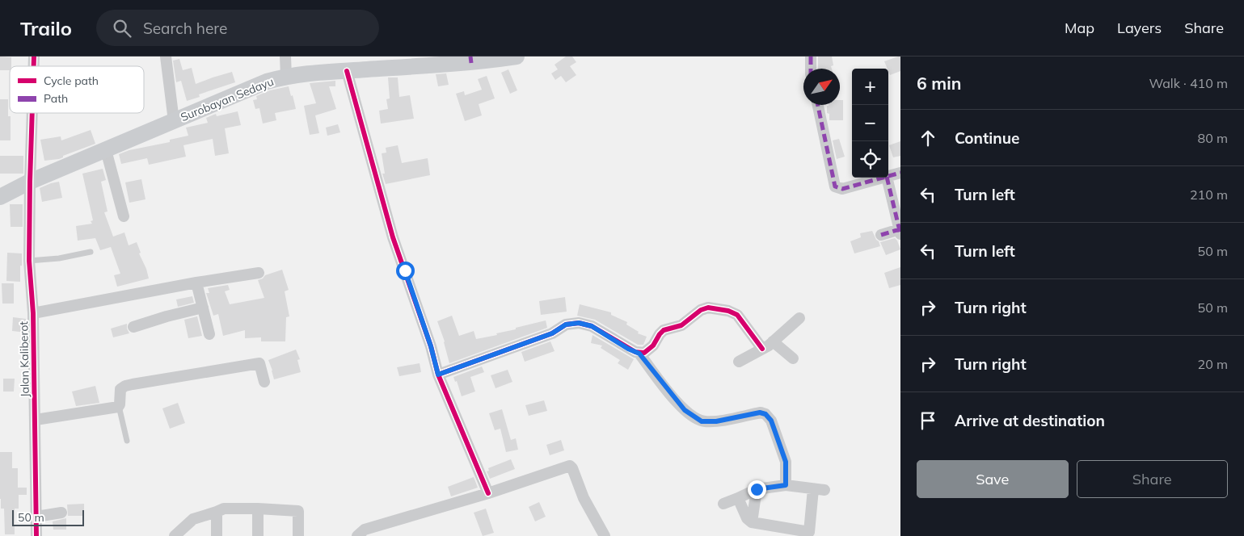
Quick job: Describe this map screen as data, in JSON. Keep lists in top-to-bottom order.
{
  "streets": {
    "main road": ["Surobayan Sedayu"],
    "street": ["Jalan Kaliberot"]
  },
  "crossings": [
    ["Surobayan Sedayu", "Jalan Kaliberot"]
  ],
  "legend": ["Cycle path", "Path"],
  "scale_bar": "50 m",
  "north": "top right",
  "page": {
    "header": "Trailo",
    "search": "Search here",
    "nav": ["Map", "Layers", "Share"],
    "heading": ["6 min", "Walk · 410 m"],
    "map_buttons": ["+", "−"],
    "list": [
      ["Continue", "80 m"],
      ["Turn left", "210 m"],
      ["Turn left", "50 m"],
      ["Turn right", "50 m"],
      ["Turn right", "20 m"],
      "Arrive at destination"
    ],
    "buttons": ["Save", "Share"],
    "scale": "50 m"
  }
}
